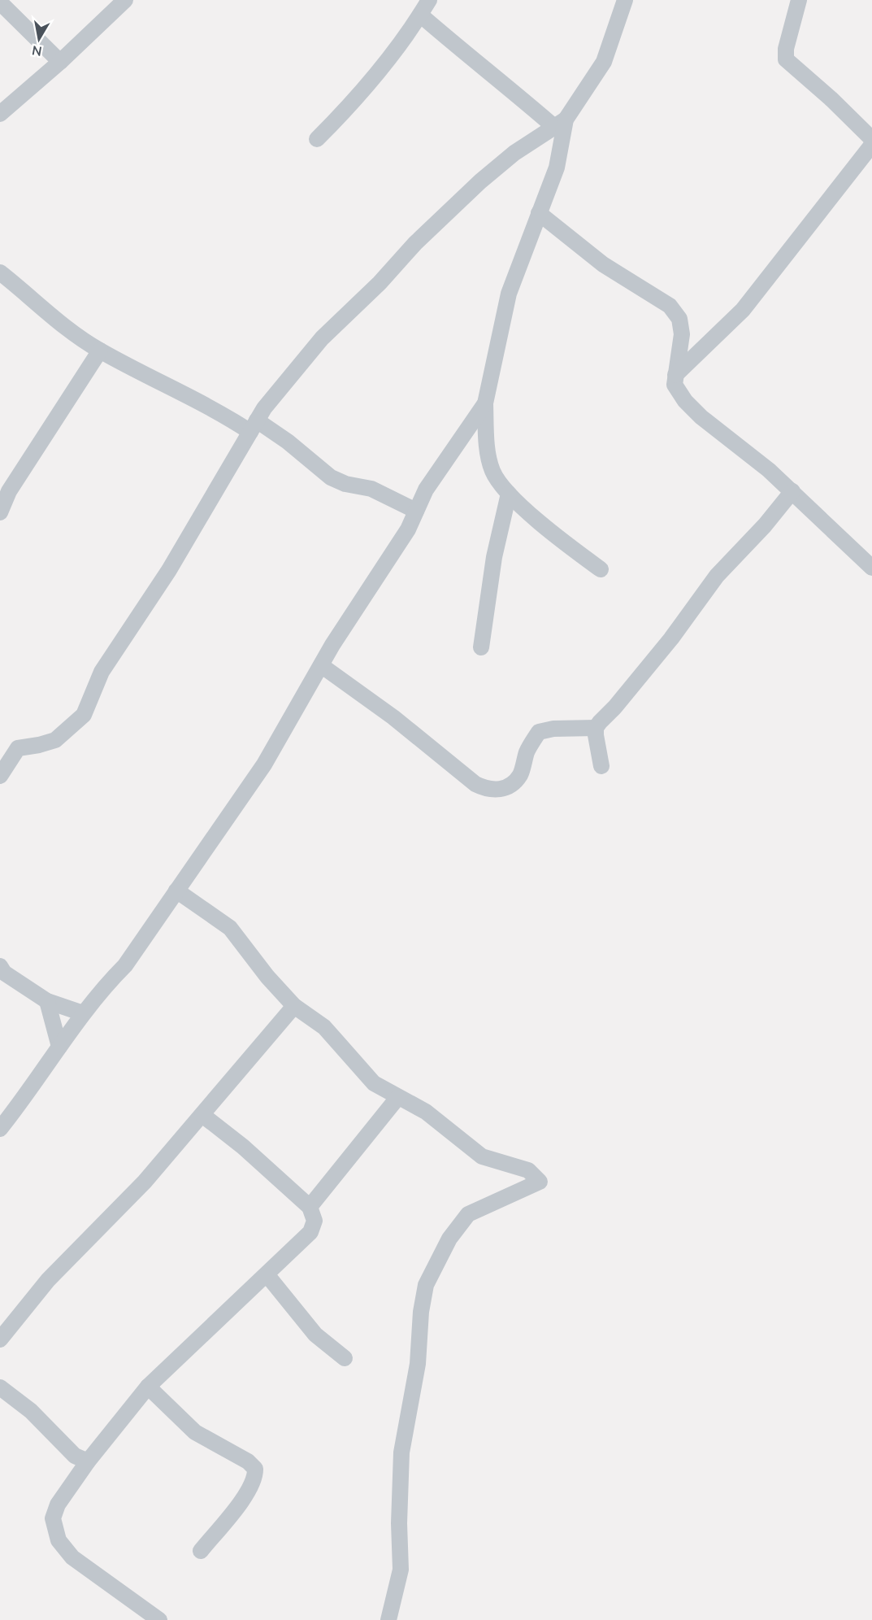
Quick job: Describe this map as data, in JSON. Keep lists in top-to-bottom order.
{
  "north": "bottom"
}
